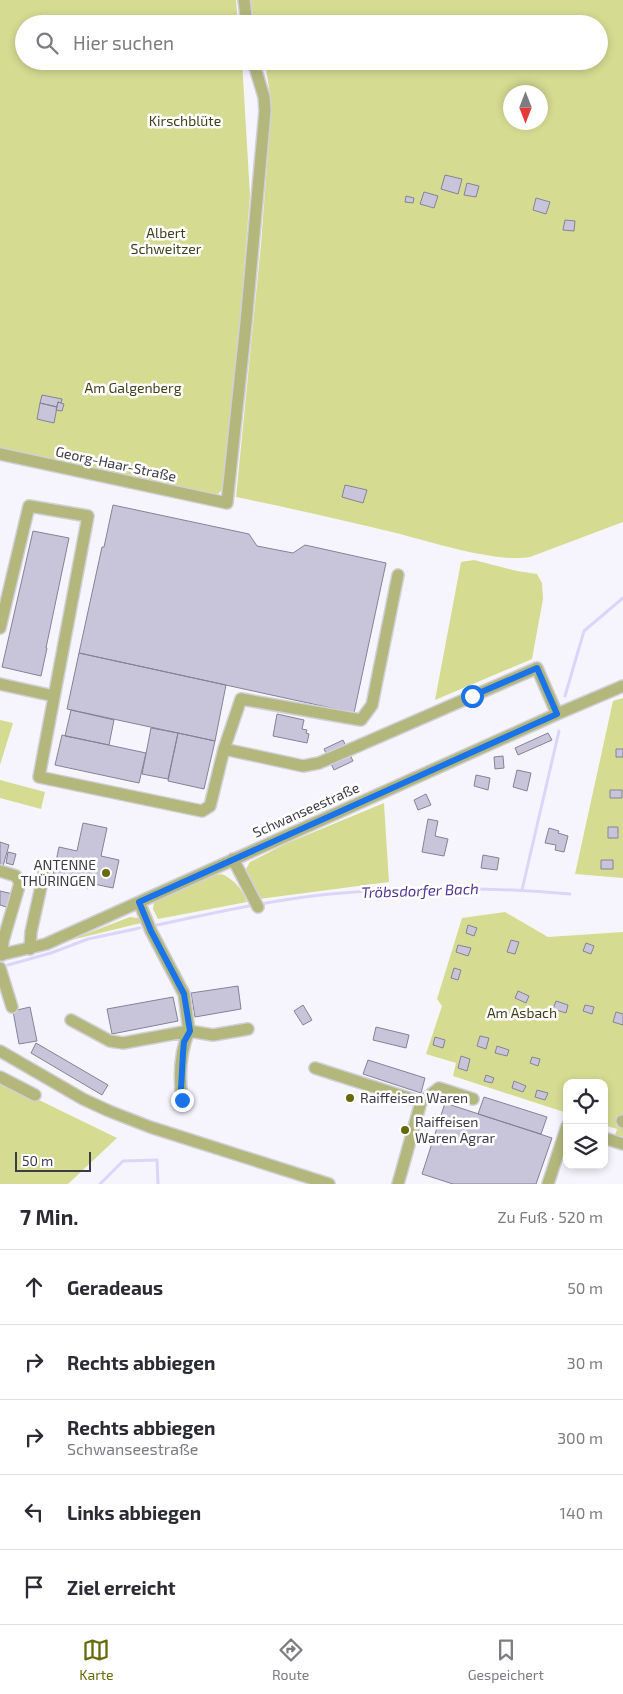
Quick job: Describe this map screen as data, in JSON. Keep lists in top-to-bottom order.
{
  "streets": {
    "street": ["Georg-Haar-Straße", "Schwanseestraße"]
  },
  "water": ["Tröbsdorfer Bach"],
  "parks": [
    "Kirschblüte",
    "Albert Schweitzer",
    "Am Galgenberg",
    "Am Asbach"
  ],
  "places": ["ANTENNE THÜRINGEN", "Raiffeisen Waren", "Raiffeisen Waren Agrar"],
  "scale_bar": "50 m",
  "north": "bottom",
  "page": {
    "search": "Hier suchen",
    "scale": "50 m",
    "heading": ["7 Min.", "Zu Fuß · 520 m"],
    "list": [
      ["Geradeaus", "50 m"],
      ["Rechts abbiegen", "30 m"],
      ["Rechts abbiegen", "Schwanseestraße", "300 m"],
      ["Links abbiegen", "140 m"],
      "Ziel erreicht"
    ],
    "nav": ["Karte", "Route", "Gespeichert"]
  }
}
